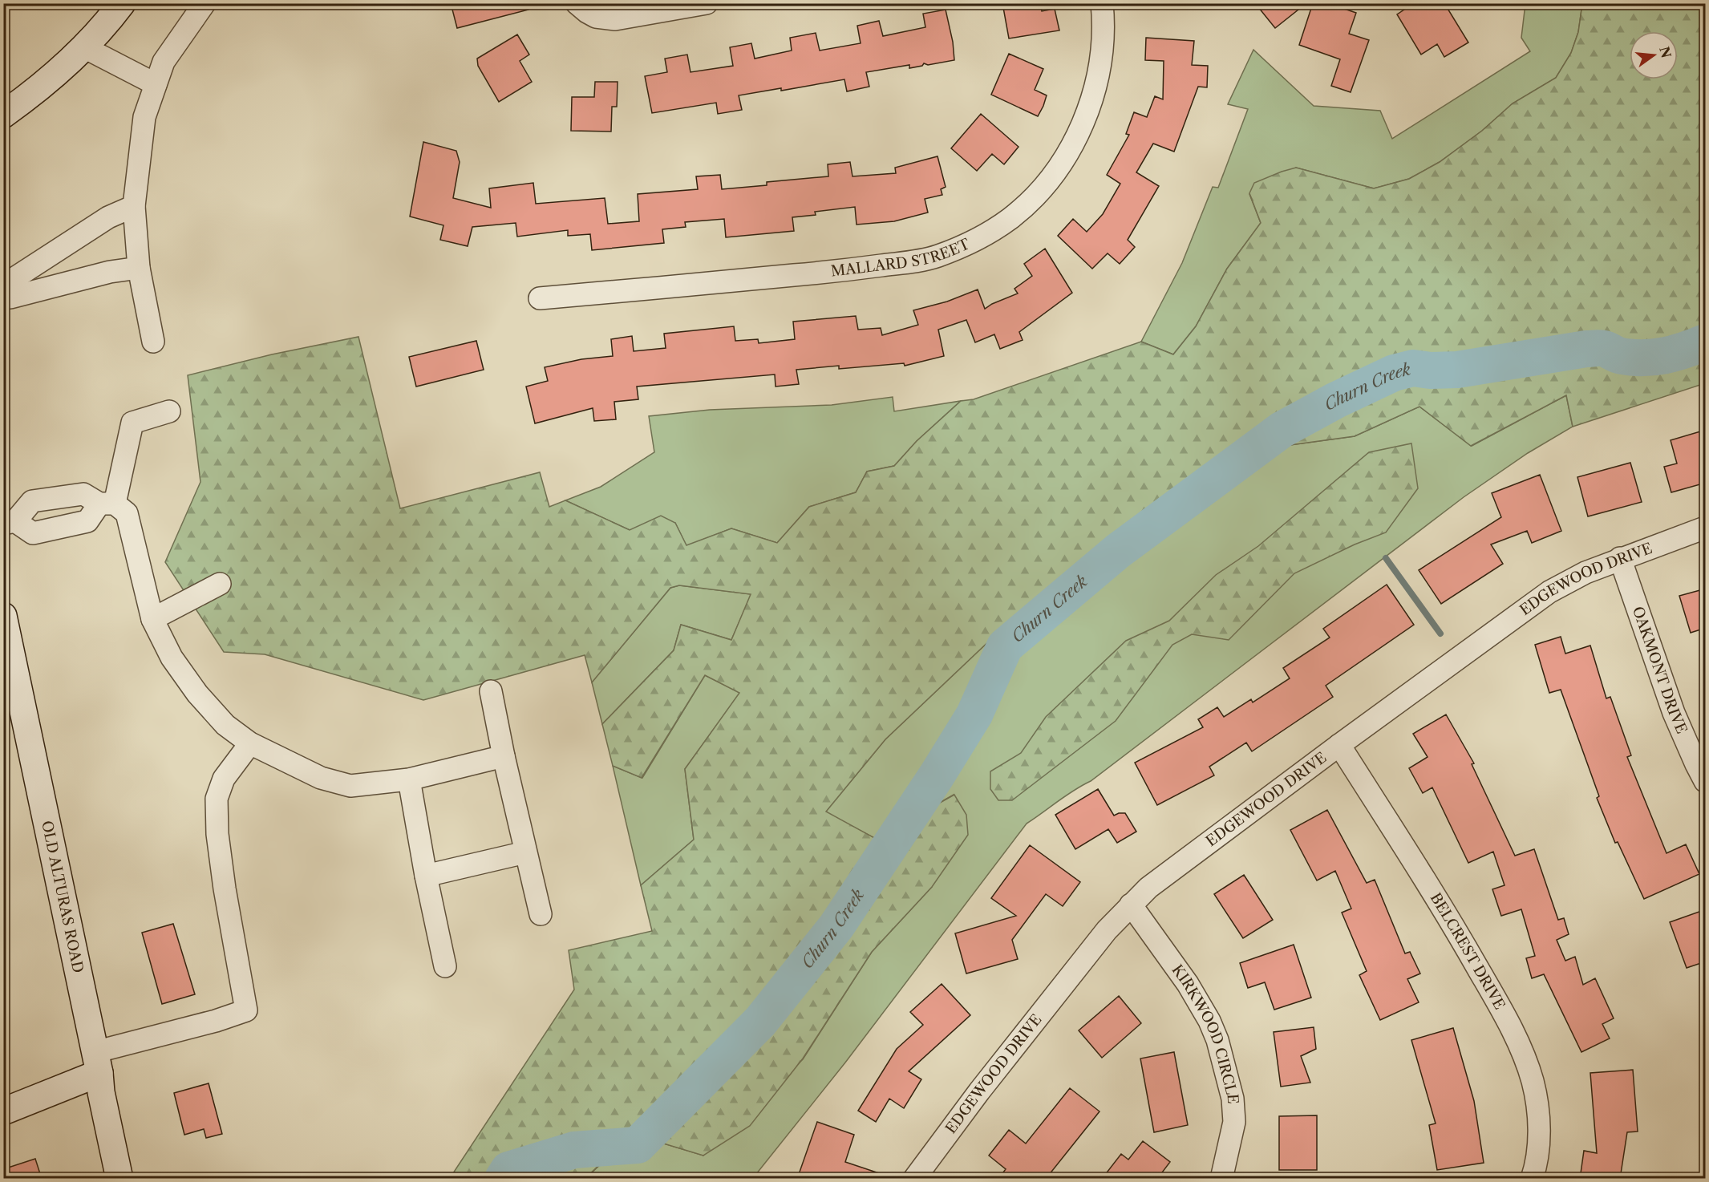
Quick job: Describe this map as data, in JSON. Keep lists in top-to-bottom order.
{
  "streets": {
    "main road": ["OLD ALTURAS ROAD"],
    "street": [
      "MALLARD STREET",
      "EDGEWOOD DRIVE",
      "OAKMONT DRIVE",
      "BELCREST DRIVE",
      "KIRKWOOD CIRCLE"
    ]
  },
  "crossings": [
    ["EDGEWOOD DRIVE", "OAKMONT DRIVE"],
    ["EDGEWOOD DRIVE", "BELCREST DRIVE"],
    ["EDGEWOOD DRIVE", "KIRKWOOD CIRCLE"]
  ],
  "water": ["Churn Creek"],
  "north": "right"
}
